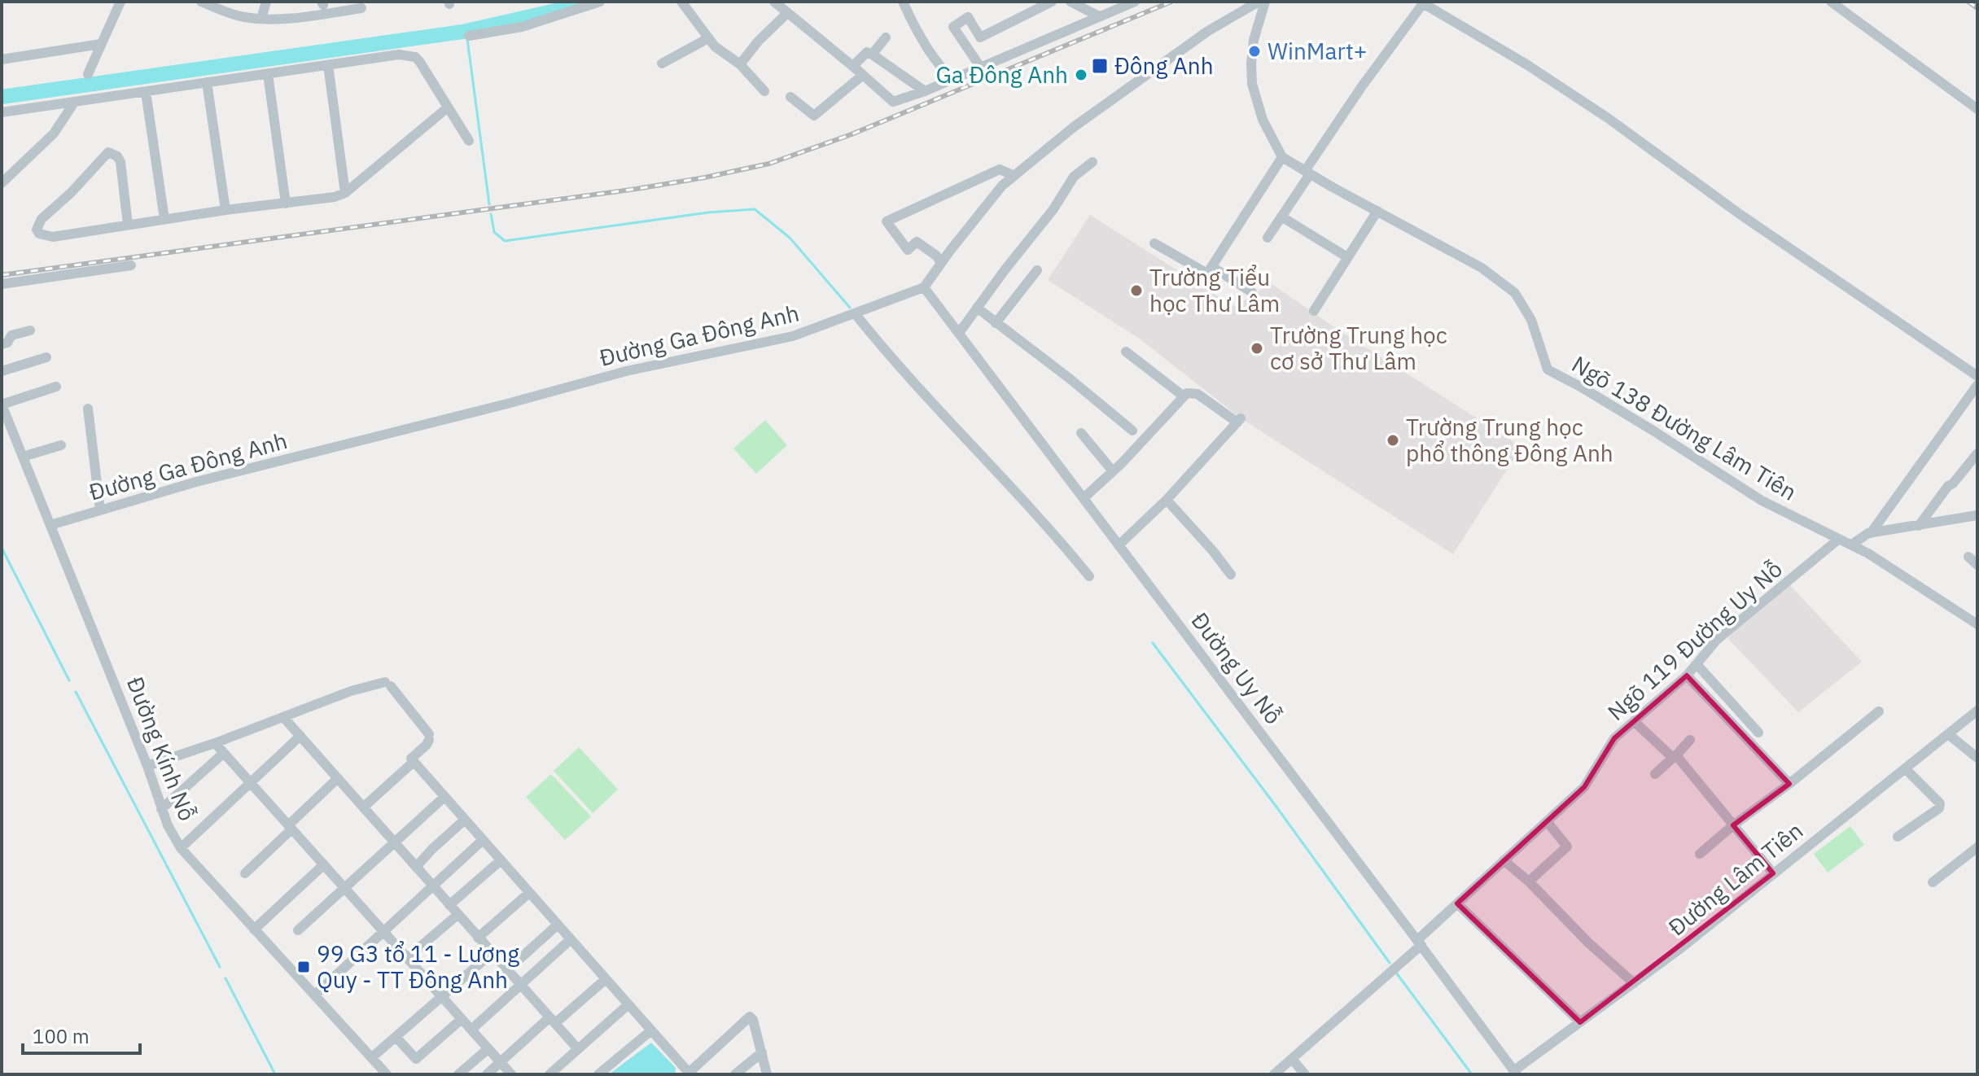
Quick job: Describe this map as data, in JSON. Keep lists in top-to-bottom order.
{
  "streets": {
    "street": [
      "Đường Ga Đông Anh",
      "Ngõ 138 Đường Lâm Tiên",
      "Ngõ 119 Đường Uy Nỗ",
      "Đường Uy Nỗ",
      "Đường Kính Nỗ",
      "Đường Lâm Tiên"
    ]
  },
  "crossings": [
    ["Đường Ga Đông Anh", "Đường Uy Nỗ"],
    ["Đường Ga Đông Anh", "Đường Kính Nỗ"],
    ["Ngõ 138 Đường Lâm Tiên", "Ngõ 119 Đường Uy Nỗ"],
    ["Ngõ 119 Đường Uy Nỗ", "Đường Uy Nỗ"],
    ["Đường Uy Nỗ", "Đường Lâm Tiên"]
  ],
  "places": {
    "other": [
      "WinMart+",
      "Ga Đông Anh",
      "Trường Tiểu học Thư Lâm",
      "Trường Trung học cơ sở Thư Lâm",
      "Trường Trung học phổ thông Đông Anh"
    ],
    "transit": ["Đông Anh", "99 G3 tổ 11 - Lương Quy - TT Đông Anh"]
  },
  "scale_bar": "100 m"
}
